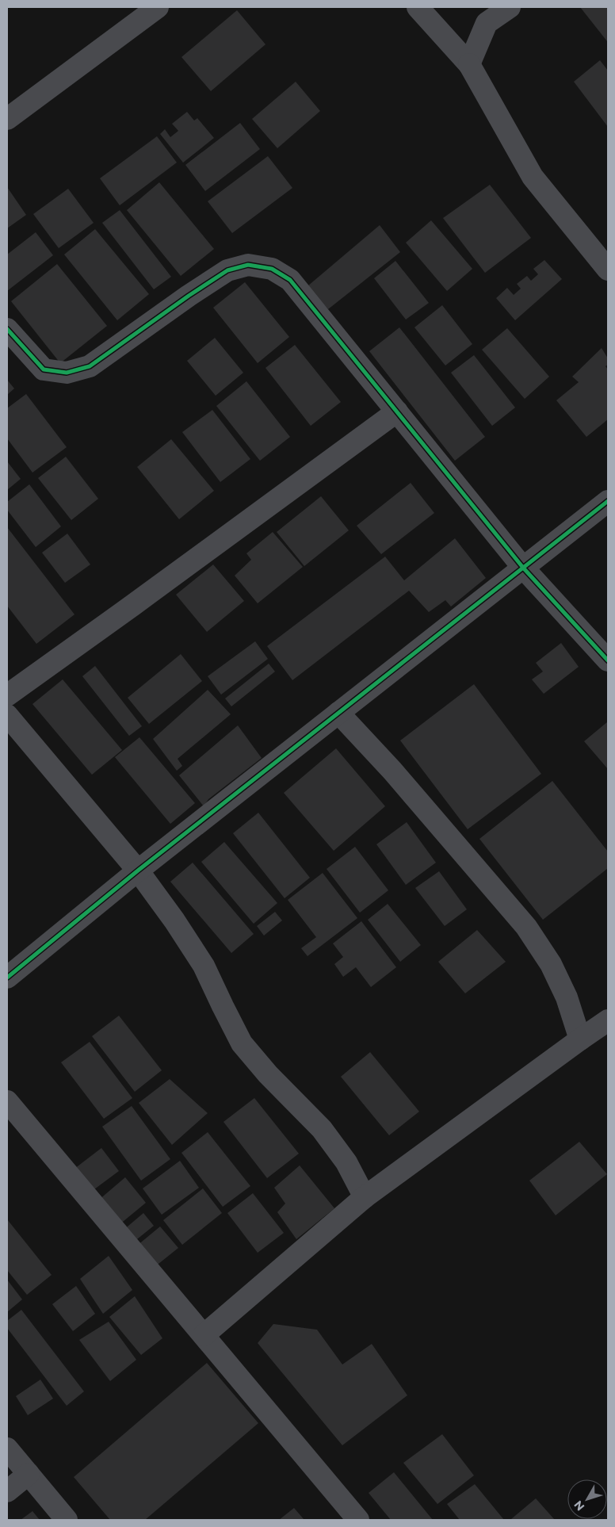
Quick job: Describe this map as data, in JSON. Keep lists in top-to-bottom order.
{
  "north": "bottom left"
}
